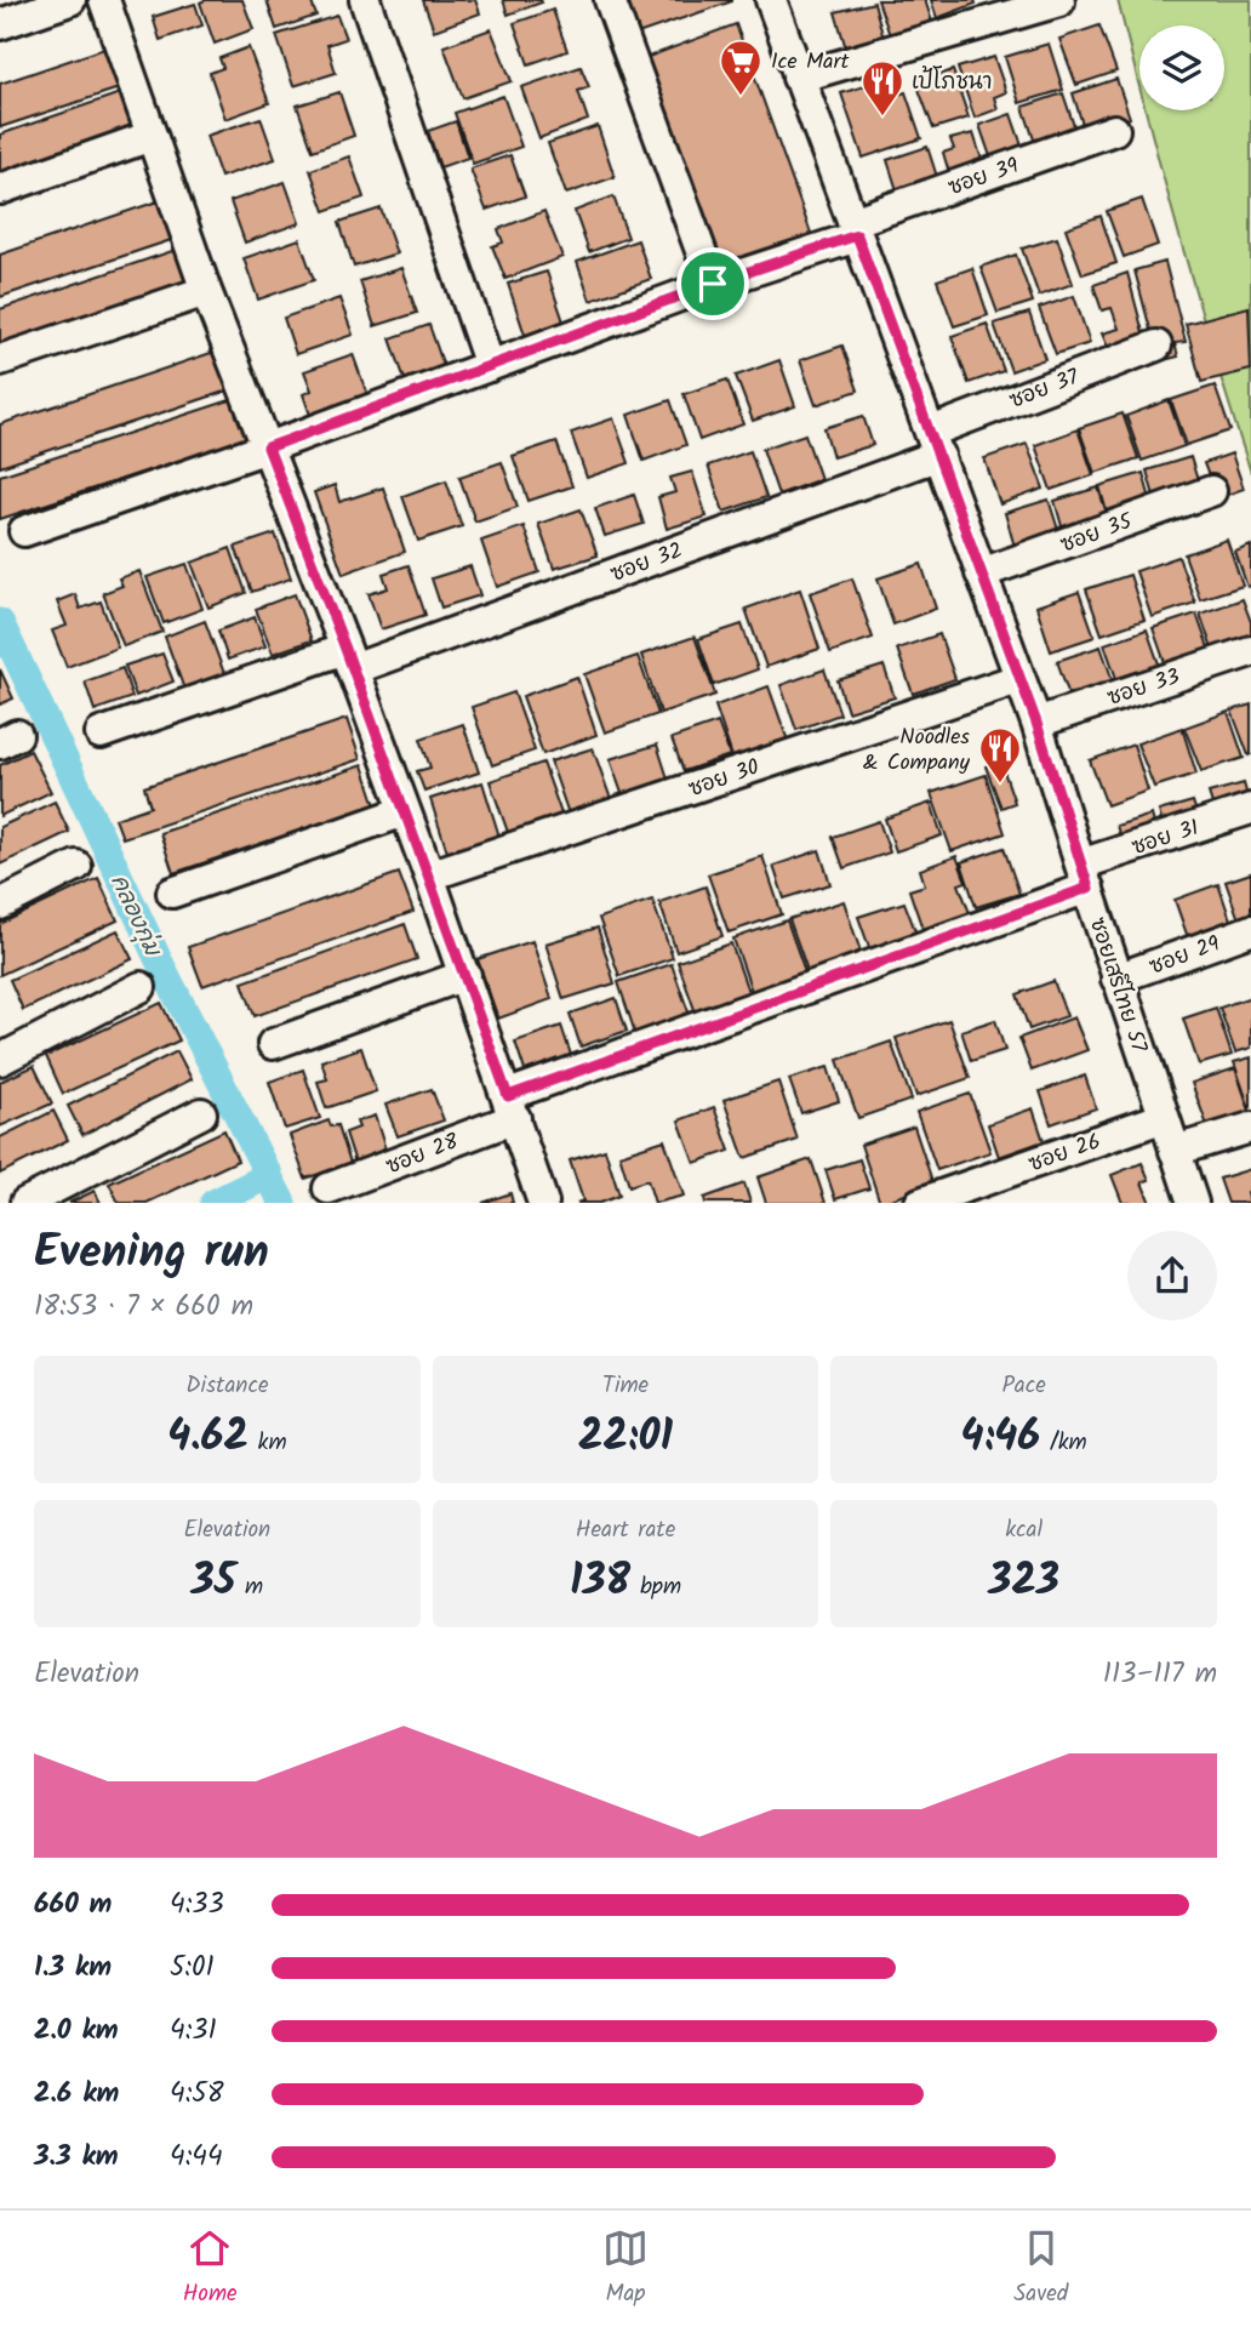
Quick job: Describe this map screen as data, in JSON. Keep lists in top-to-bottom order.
{
  "streets": {
    "street": [
      "ซอย 39",
      "ซอย 37",
      "ซอย 35",
      "ซอย 32",
      "ซอย 33",
      "ซอย 30",
      "ซอย 31",
      "ซอย 29",
      "ซอยเสรีไทย 57",
      "ซอย 26",
      "ซอย 28"
    ]
  },
  "crossings": [
    ["ซอย 39", "ซอยเสรีไทย 57"],
    ["ซอย 37", "ซอย 32"],
    ["ซอย 37", "ซอยเสรีไทย 57"],
    ["ซอย 35", "ซอยเสรีไทย 57"],
    ["ซอย 32", "ซอยเสรีไทย 57"],
    ["ซอย 33", "ซอยเสรีไทย 57"],
    ["ซอย 30", "ซอยเสรีไทย 57"],
    ["ซอย 31", "ซอยเสรีไทย 57"],
    ["ซอย 31", "ซอย 28"],
    ["ซอย 29", "ซอยเสรีไทย 57"],
    ["ซอยเสรีไทย 57", "ซอย 26"],
    ["ซอยเสรีไทย 57", "ซอย 28"]
  ],
  "water": ["คลองกุ่ม"],
  "places": {
    "supermarket": ["Ice Mart"],
    "restaurant": ["เป้โภชนา", "Noodles & Company"]
  },
  "page": {
    "heading": ["Evening run", "18:53 · 7 × 660 m"],
    "stats": [
      ["Distance", "4.62 km"],
      ["Time", "22:01"],
      ["Pace", "4:46 /km"],
      ["Elevation", "35 m"],
      ["Heart rate", "138 bpm"],
      ["kcal", "323"]
    ],
    "chart": ["Elevation", "113–117 m"],
    "list": [
      {
        "name": "660 m",
        "note": "4:33"
      },
      {
        "name": "1.3 km",
        "note": "5:01"
      },
      {
        "name": "2.0 km",
        "note": "4:31"
      },
      {
        "name": "2.6 km",
        "note": "4:58"
      },
      {
        "name": "3.3 km",
        "note": "4:44"
      }
    ],
    "tabs": ["Home", "Map", "Saved"]
  }
}
